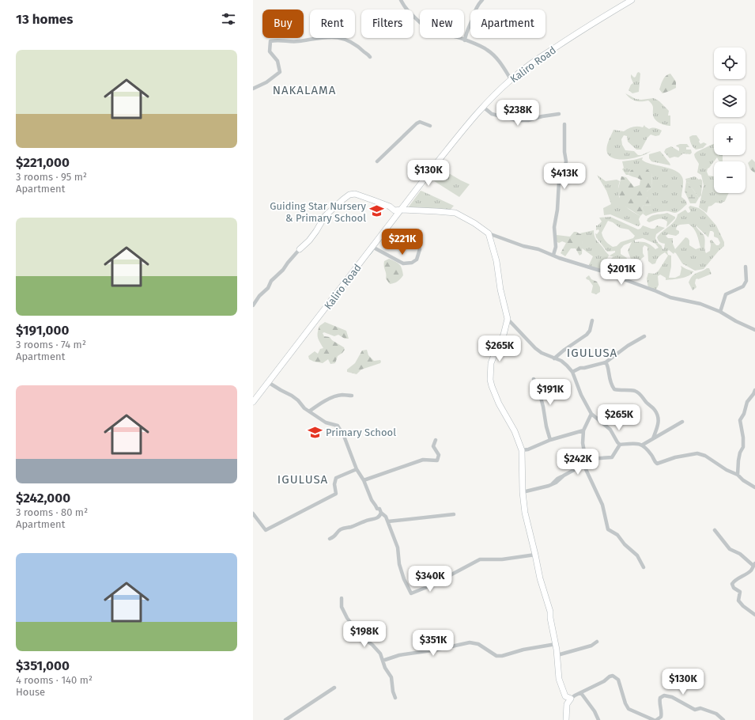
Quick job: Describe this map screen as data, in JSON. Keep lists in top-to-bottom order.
{
  "streets": {
    "street": ["Kaliro Road"]
  },
  "districts": ["NAKALAMA", "IGULUSA", "IGULUSA"],
  "places": {
    "school or university": ["Guiding Star Nursery & Primary School", "Primary School"]
  },
  "page": {
    "heading": "13 homes",
    "chip": [
      "Buy",
      "Rent",
      "Filters",
      "New",
      "Apartment"
    ],
    "list": [
      {
        "name": "$221,000",
        "note": "3 rooms · 95 m² · Apartment"
      },
      {
        "name": "$191,000",
        "note": "3 rooms · 74 m² · Apartment"
      },
      {
        "name": "$242,000",
        "note": "3 rooms · 80 m² · Apartment"
      },
      {
        "name": "$351,000",
        "note": "4 rooms · 140 m² · House"
      }
    ],
    "map_buttons": ["+", "−"],
    "price": [
      "$238K",
      "$130K",
      "$413K",
      "$221K",
      "$201K",
      "$265K",
      "$191K",
      "$265K",
      "$242K",
      "$340K",
      "$198K",
      "$351K",
      "$130K"
    ]
  }
}
